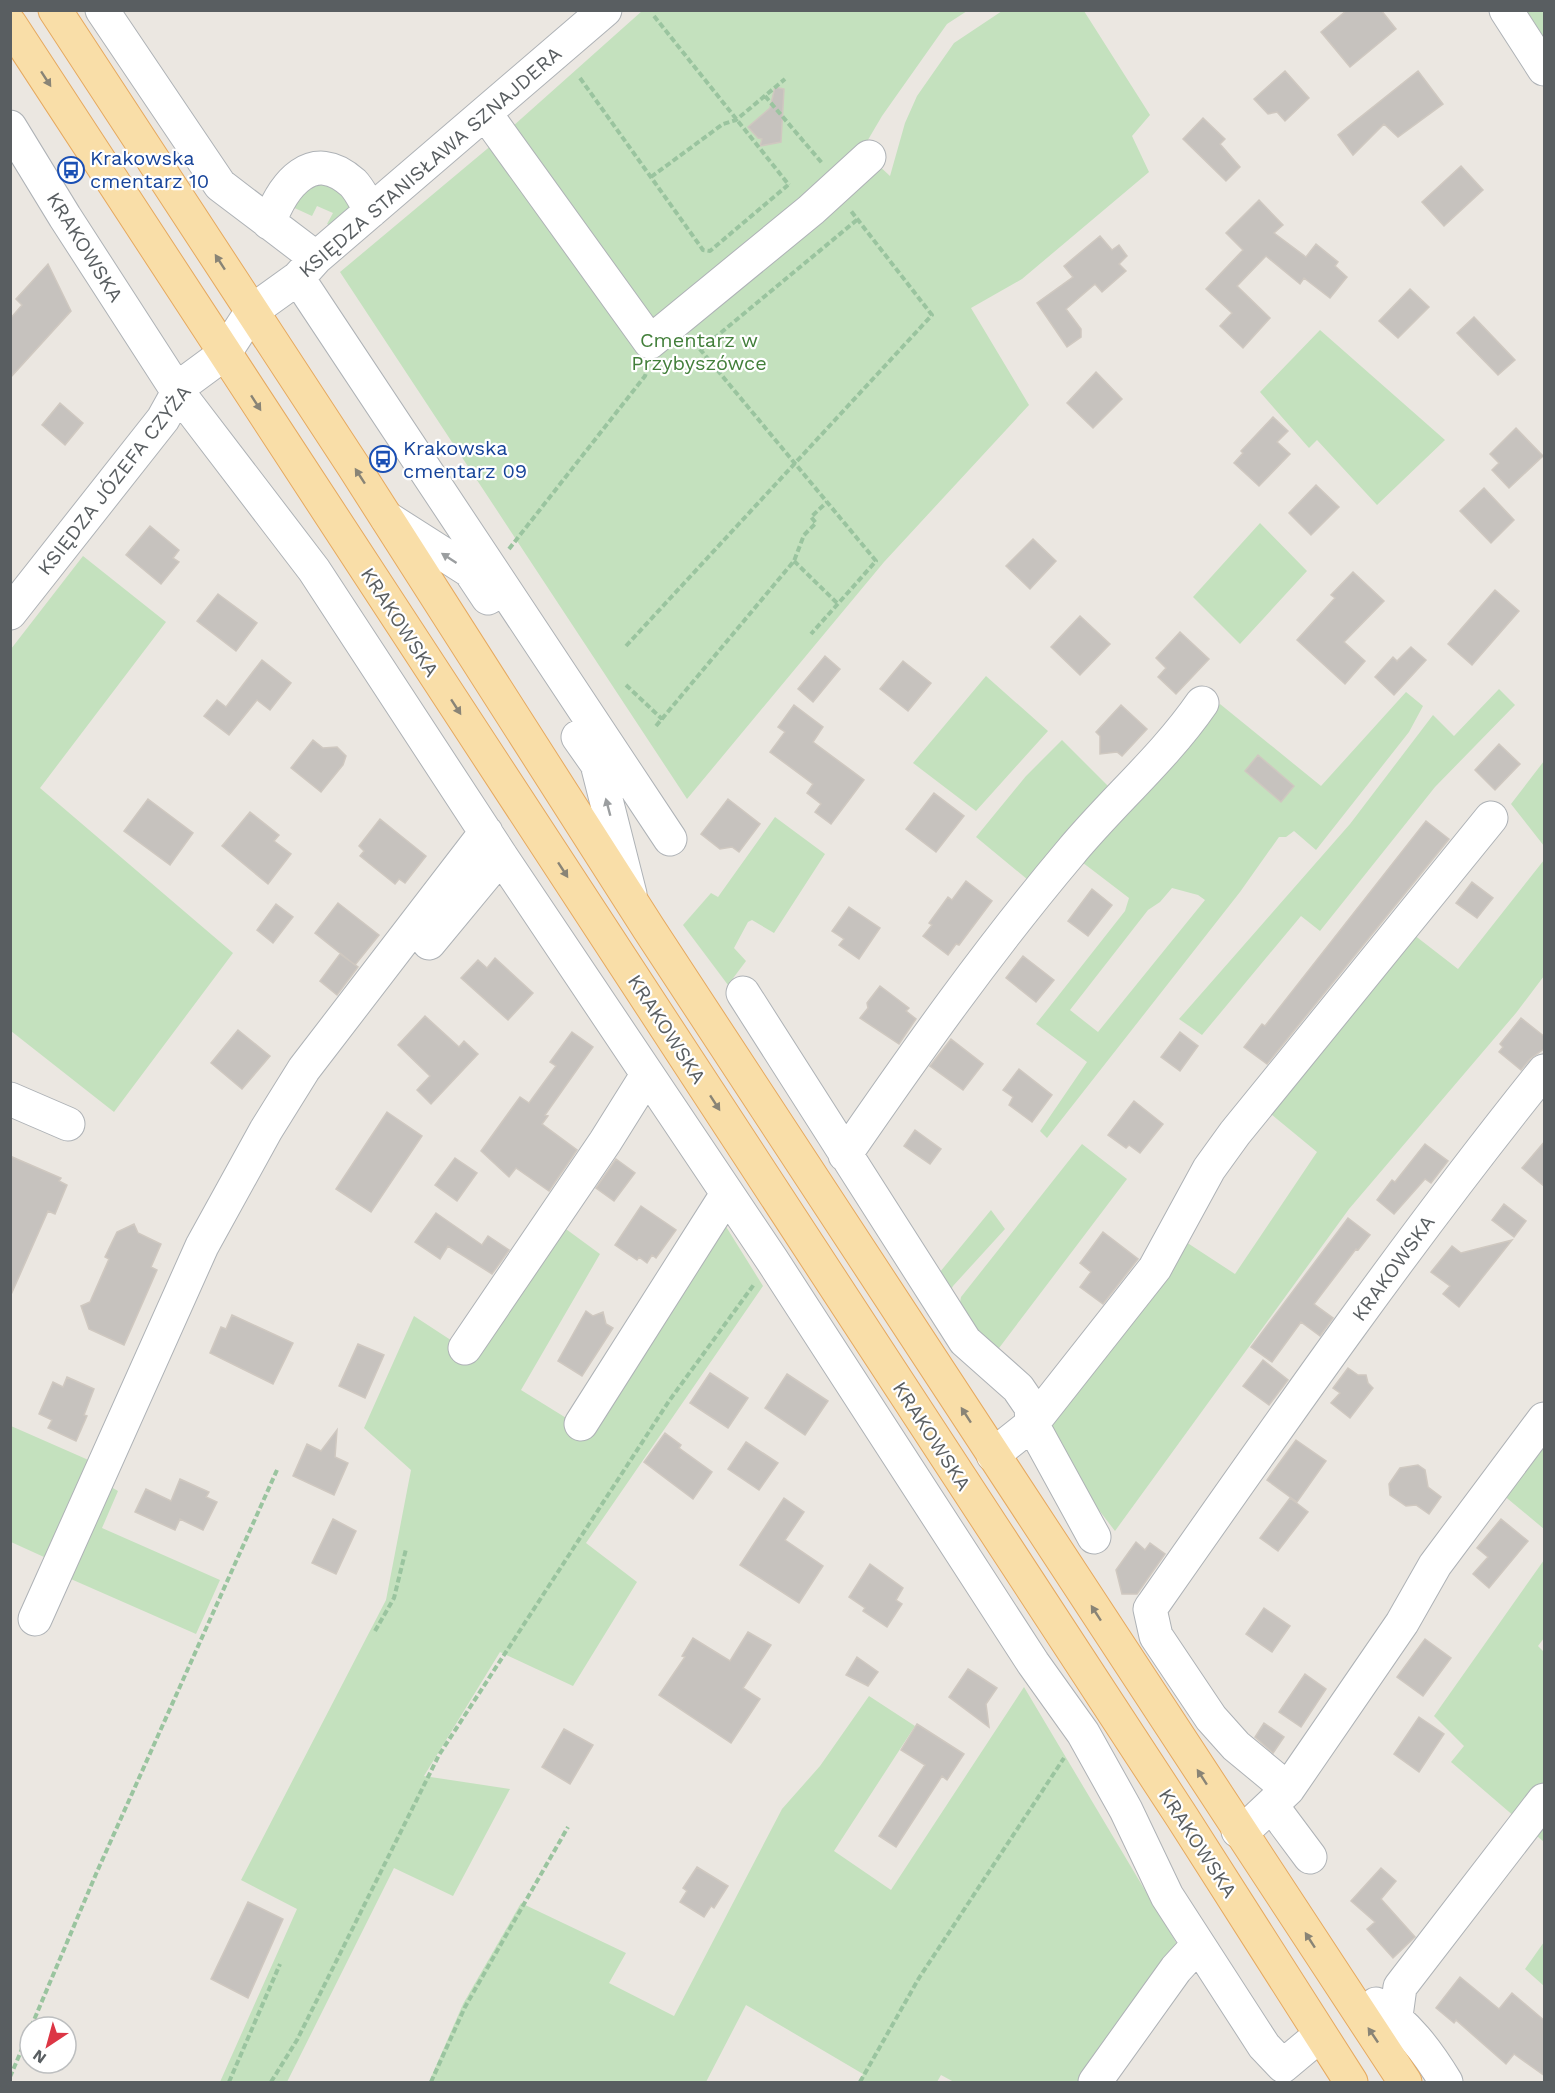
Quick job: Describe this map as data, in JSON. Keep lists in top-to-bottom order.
{
  "streets": {
    "main road": ["KRAKOWSKA"],
    "street": ["KSIĘDZA STANISŁAWA SZNAJDERA", "KSIĘDZA JÓZEFA CZYŻA"]
  },
  "crossings": [
    ["KSIĘDZA STANISŁAWA SZNAJDERA", "KRAKOWSKA"],
    ["KSIĘDZA STANISŁAWA SZNAJDERA", "KSIĘDZA JÓZEFA CZYŻA"],
    ["KRAKOWSKA", "KSIĘDZA JÓZEFA CZYŻA"]
  ],
  "parks": ["Cmentarz w Przybyszówce"],
  "places": {
    "bus stop": ["Krakowska cmentarz 10", "Krakowska cmentarz 09"]
  },
  "north": "bottom left"
}
